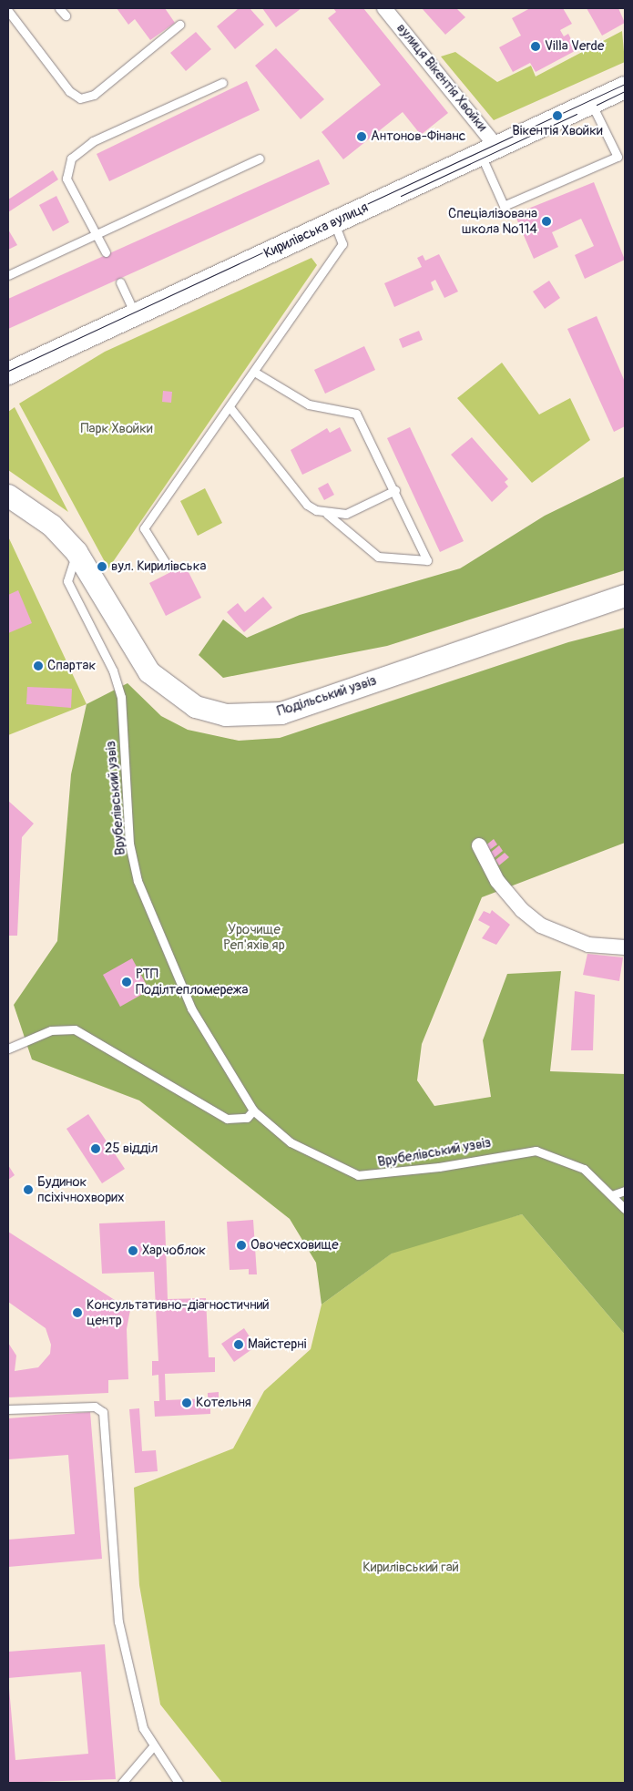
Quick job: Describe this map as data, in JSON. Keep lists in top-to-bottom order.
{
  "streets": {
    "street": ["вулиця Вікентія Хвойки", "Кирилівська вулиця", "Подільський узвіз"],
    "lane": ["Врубелівський узвіз"]
  },
  "crossings": [
    ["вулиця Вікентія Хвойки", "Кирилівська вулиця"],
    ["Подільський узвіз", "Врубелівський узвіз"]
  ],
  "parks": ["Парк Хвойки", "Урочище Реп'яхів яр", "Кирилівський гай"],
  "places": [
    "Villa Verde",
    "Вікентія Хвойки",
    "Антонов-Фінанс",
    "Спеціалізована школа №114",
    "вул. Кирилівська",
    "Спартак",
    "РТП Поділтепломережа",
    "25 відділ",
    "Будинок псіхічнохворих",
    "Овочесховище",
    "Харчоблок",
    "Консультативно-діагностичний центр",
    "Майстерні",
    "Котельня"
  ]
}
